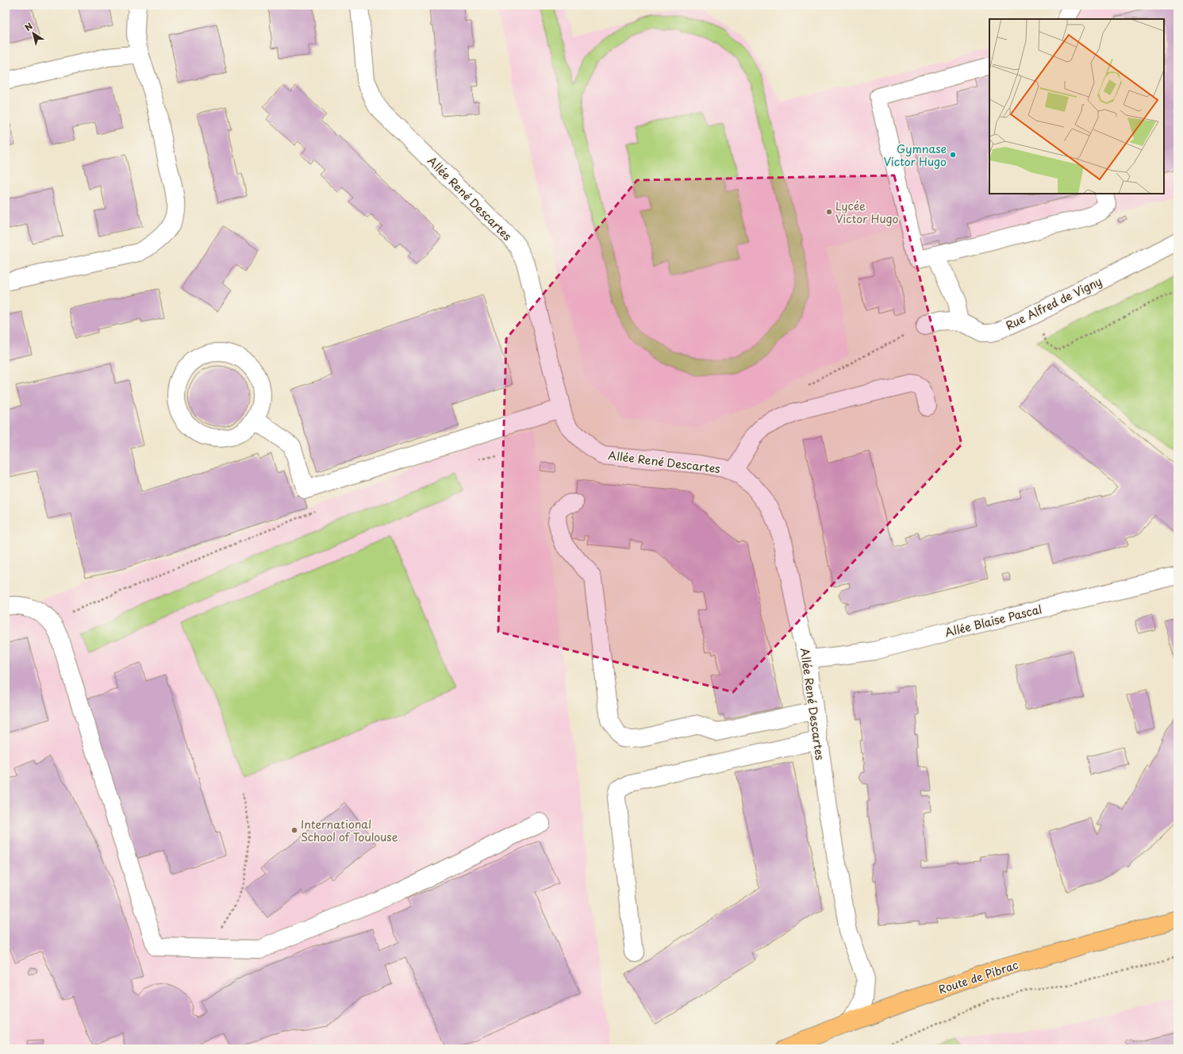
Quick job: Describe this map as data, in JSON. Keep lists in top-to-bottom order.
{
  "streets": {
    "main road": ["Route de Pibrac"],
    "street": ["Allée René Descartes", "Rue Alfred de Vigny", "Allée Blaise Pascal"]
  },
  "crossings": [
    ["Allée René Descartes", "Allée Blaise Pascal"],
    ["Allée René Descartes", "Route de Pibrac"]
  ],
  "places": ["Gymnase Victor Hugo", "Lycée Victor Hugo", "International School of Toulouse"],
  "north": "top left"
}
